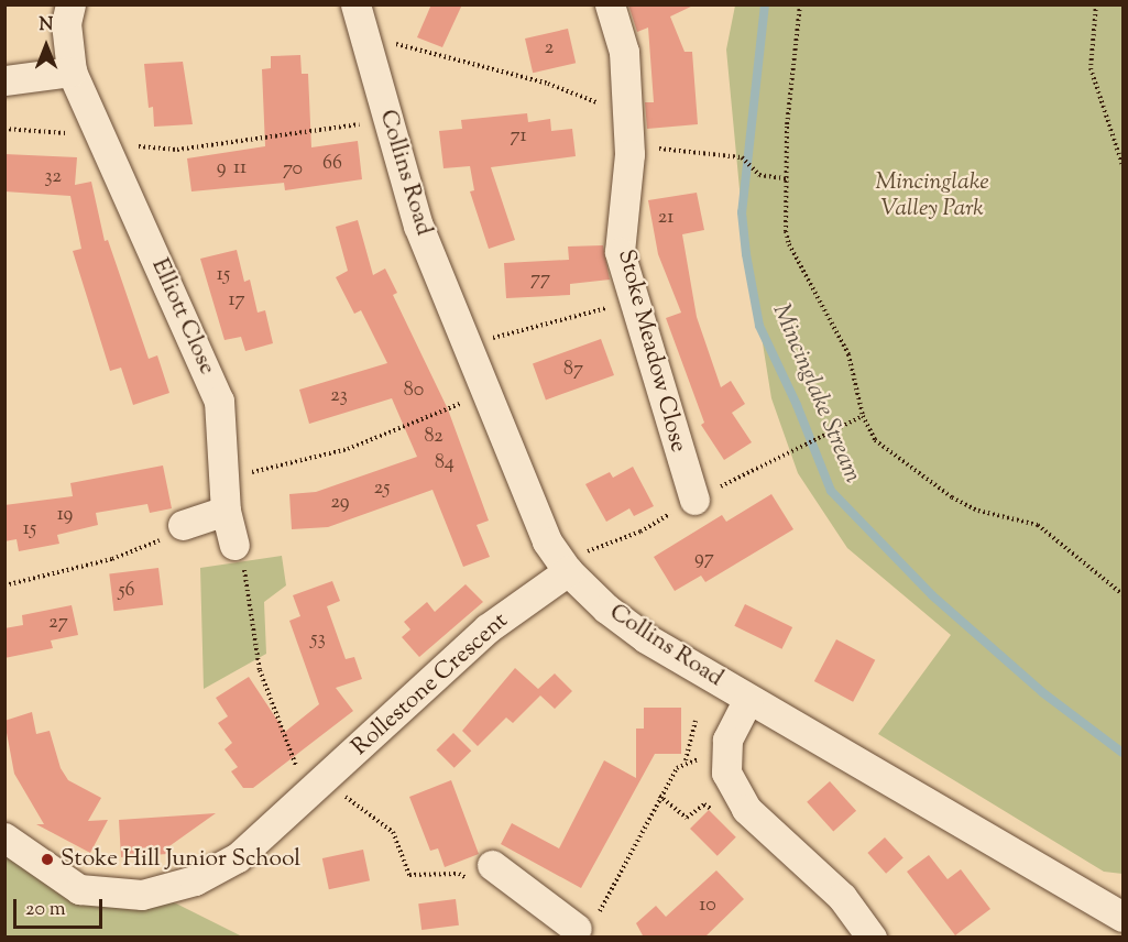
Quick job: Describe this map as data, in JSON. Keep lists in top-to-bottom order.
{
  "streets": {
    "street": [
      "Collins Road",
      "Elliott Close",
      "Stoke Meadow Close",
      "Rollestone Crescent"
    ]
  },
  "crossings": [
    ["Collins Road", "Elliott Close"],
    ["Collins Road", "Rollestone Crescent"]
  ],
  "water": ["Mincinglake Stream"],
  "parks": ["Mincinglake Valley Park"],
  "places": ["Stoke Hill Junior School"],
  "house_numbers": [
    "2",
    "71",
    "66",
    "9",
    "11",
    "70",
    "32",
    "21",
    "15",
    "77",
    "17",
    "87",
    "80",
    "23",
    "82",
    "84",
    "25",
    "29",
    "19",
    "15",
    "97",
    "56",
    "27",
    "53",
    "10"
  ],
  "scale_bar": "20 m",
  "north": "top"
}
